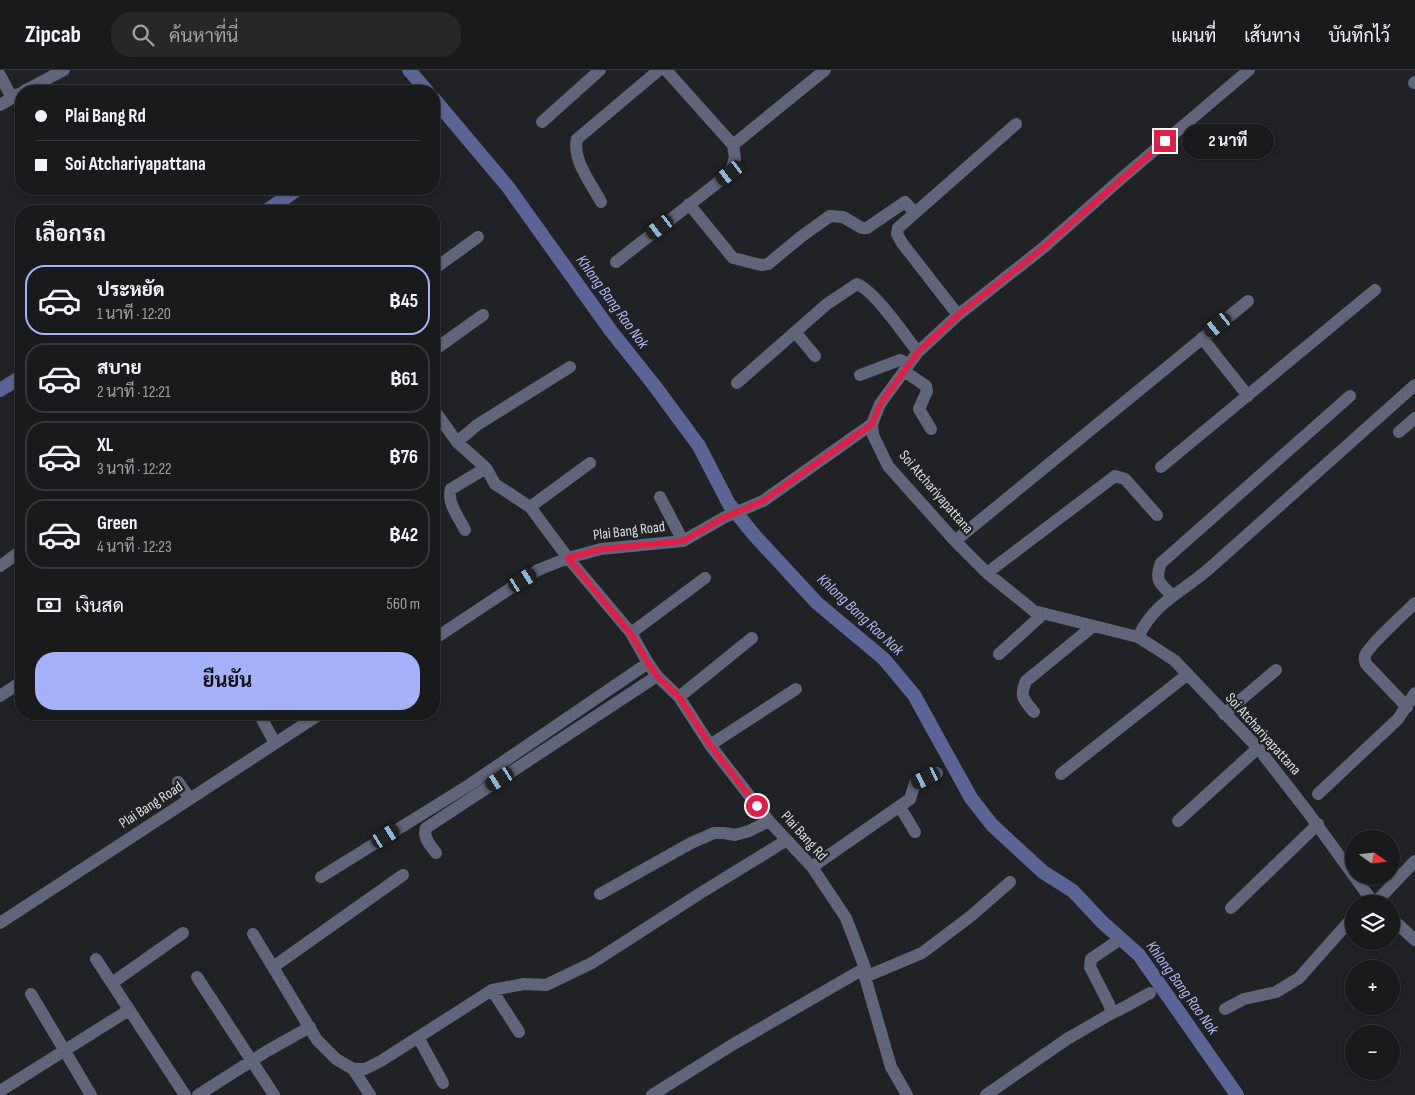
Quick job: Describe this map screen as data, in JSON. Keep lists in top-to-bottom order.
{
  "streets": {
    "street": ["Soi Atchariyapattana", "Plai Bang Road", "Plai Bang Rd"]
  },
  "crossings": [
    ["Soi Atchariyapattana", "Plai Bang Road"],
    ["Plai Bang Road", "Plai Bang Rd"]
  ],
  "water": ["Khlong Bang Rao Nok"],
  "north": "right",
  "page": {
    "header": "Zipcab",
    "search": "ค้นหาที่นี่",
    "nav": ["แผนที่", "เส้นทาง", "บันทึกไว้"],
    "banner": ["Plai Bang Rd", "Soi Atchariyapattana"],
    "bubble": "2 นาที",
    "heading": "เลือกรถ",
    "list": [
      {
        "name": "ประหยัด",
        "note": "1 นาที · 12:20",
        "value": "฿45"
      },
      {
        "name": "สบาย",
        "note": "2 นาที · 12:21",
        "value": "฿61"
      },
      {
        "name": "XL",
        "note": "3 นาที · 12:22",
        "value": "฿76"
      },
      {
        "name": "Green",
        "note": "4 นาที · 12:23",
        "value": "฿42"
      }
    ],
    "pay": ["เงินสด", "560 m"],
    "buttons": "ยืนยัน",
    "map_buttons": ["+", "−"]
  }
}
